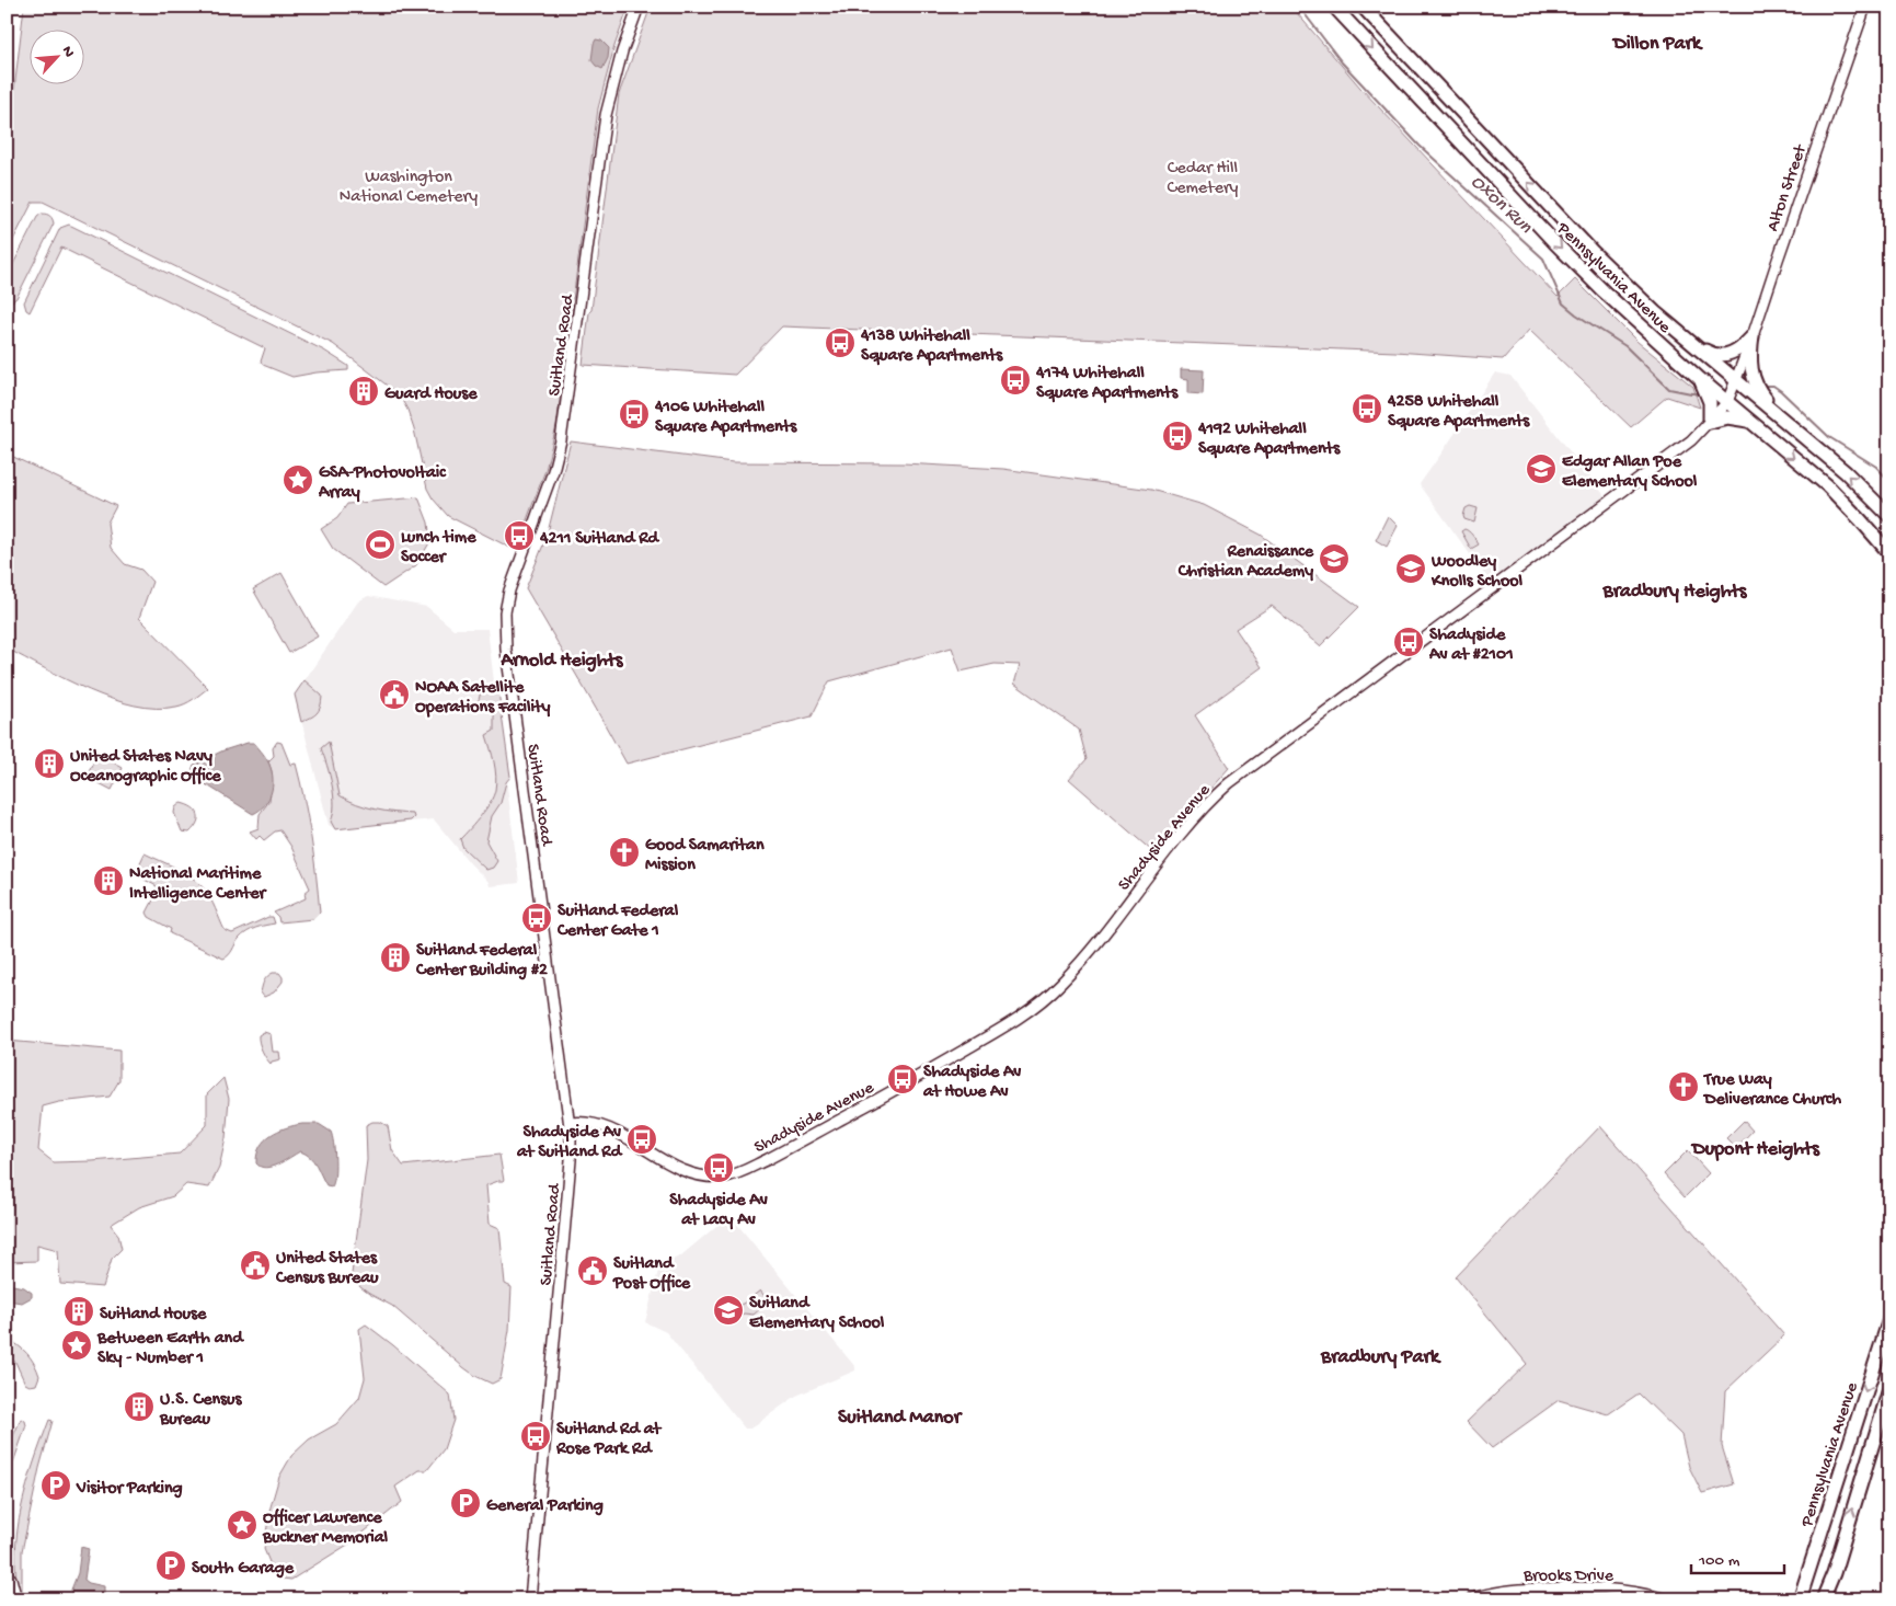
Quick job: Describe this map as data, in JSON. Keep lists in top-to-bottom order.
{
  "streets": {
    "highway": ["Pennsylvania Avenue"],
    "street": [
      "Alton Street",
      "Suitland Road",
      "Shadyside Avenue",
      "Brooks Drive"
    ]
  },
  "crossings": [
    ["Alton Street", "Pennsylvania Avenue"],
    ["Alton Street", "Shadyside Avenue"],
    ["Pennsylvania Avenue", "Shadyside Avenue"],
    ["Suitland Road", "Shadyside Avenue"]
  ],
  "districts": [
    "Dillon Park",
    "Bradbury Heights",
    "Arnold Heights",
    "Dupont Heights",
    "Bradbury Park",
    "Suitland Manor"
  ],
  "water": ["Oxon Run"],
  "parks": ["Cedar Hill Cemetery", "Washington National Cemetery"],
  "places": {
    "bus stop": [
      "4138 Whitehall Square Apartments",
      "4174 Whitehall Square Apartments",
      "4258 Whitehall Square Apartments",
      "4106 Whitehall Square Apartments",
      "4192 Whitehall Square Apartments",
      "4211 Suitland Rd",
      "Shadyside Av at #2101",
      "Suitland Federal Center Gate 1",
      "Shadyside Av at Howe Av",
      "Shadyside Av at Suitland Rd",
      "Shadyside Av at Lacy Av",
      "Suitland Rd at Rose Park Rd"
    ],
    "building": [
      "Guard House",
      "United States Navy Oceanographic Office",
      "National Maritime Intelligence Center",
      "Suitland Federal Center Building #2",
      "Suitland House",
      "U.S. Census Bureau"
    ],
    "school or university": [
      "Edgar Allan Poe Elementary School",
      "Renaissance Christian Academy",
      "Woodley Knolls School",
      "Suitland Elementary School"
    ],
    "place": ["GSA-Photovoltaic Array", "Between Earth and Sky - Number 1", "Officer Lawrence Buckner Memorial"],
    "sports": ["Lunch time Soccer"],
    "public building": ["NOAA Satellite Operations Facility", "United States Census Bureau", "Suitland Post Office"],
    "church": ["Good Samaritan Mission", "True Way Deliverance Church"],
    "parking": ["Visitor Parking", "General Parking", "South Garage"]
  },
  "scale_bar": "100 m",
  "north": "top right"
}
